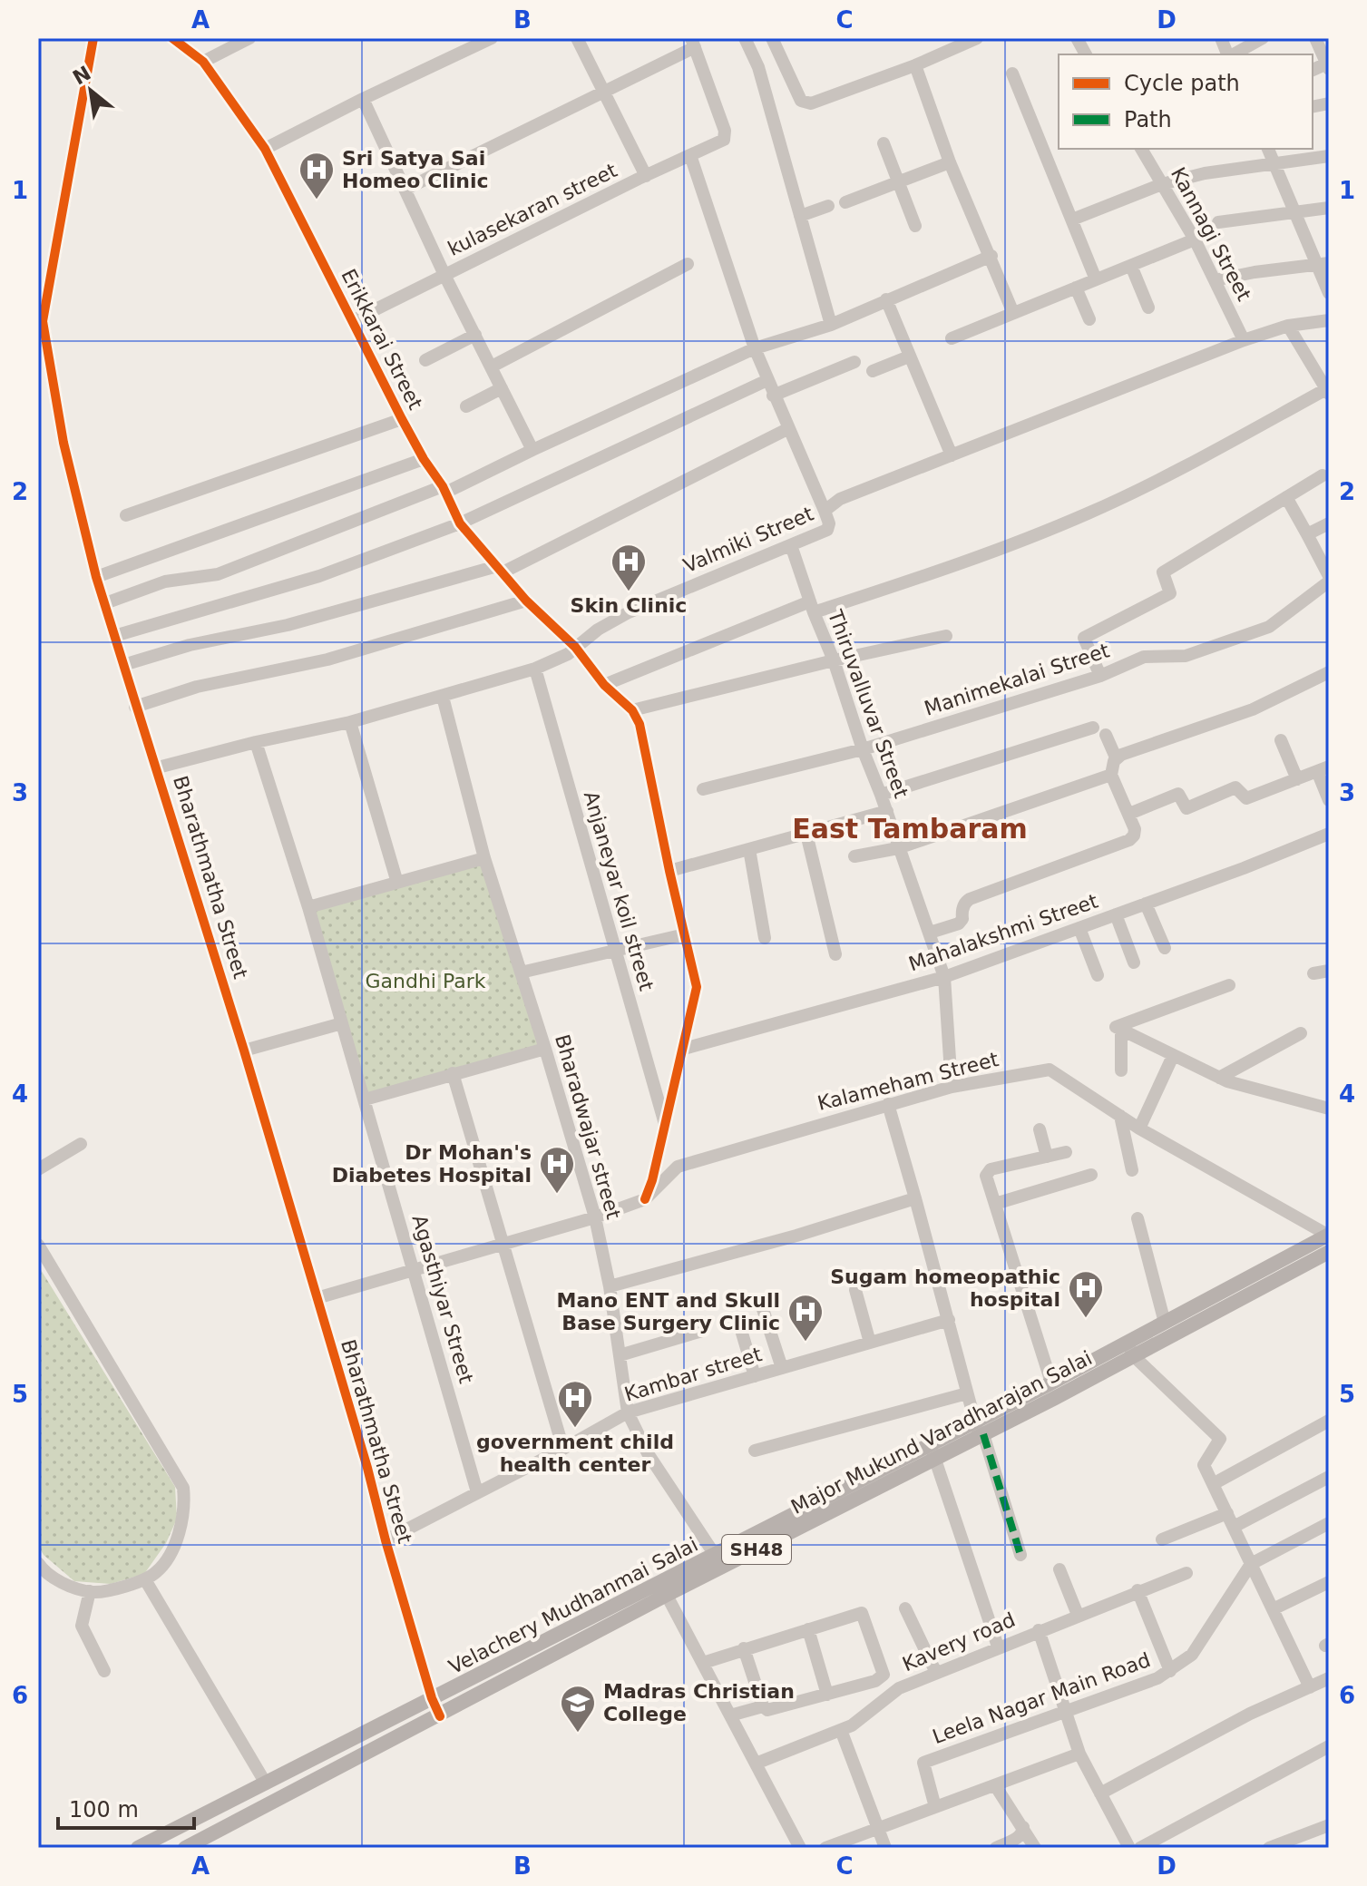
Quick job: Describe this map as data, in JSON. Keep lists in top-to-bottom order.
{
  "streets": {
    "main road": ["Major Mukund Varadharajan Salai", "SH48", "Velachery Mudhanmai Salai"],
    "street": [
      "kulasekaran street",
      "Kannagi Street",
      "Erikkarai Street",
      "Valmiki Street",
      "Manimekalai Street",
      "Thiruvalluvar Street",
      "Bharathmatha Street",
      "Anjaneyar koil street",
      "Mahalakshmi Street",
      "Kalameham Street",
      "Bharadwajar street",
      "Agasthiyar Street",
      "Kambar street",
      "Kavery road",
      "Leela Nagar Main Road"
    ]
  },
  "crossings": [
    ["kulasekaran street", "Erikkarai Street"],
    ["Kannagi Street", "Valmiki Street"],
    ["Erikkarai Street", "Valmiki Street"],
    ["Valmiki Street", "Thiruvalluvar Street"],
    ["Valmiki Street", "Bharathmatha Street"],
    ["Valmiki Street", "Anjaneyar koil street"],
    ["Valmiki Street", "Bharadwajar street"],
    ["Valmiki Street", "Agasthiyar Street"],
    ["Manimekalai Street", "Thiruvalluvar Street"],
    ["Thiruvalluvar Street", "Mahalakshmi Street"],
    ["Thiruvalluvar Street", "Kalameham Street"],
    ["Bharathmatha Street", "Kambar street"],
    ["Bharathmatha Street", "SH48"],
    ["Bharathmatha Street", "Velachery Mudhanmai Salai"],
    ["Kalameham Street", "Major Mukund Varadharajan Salai"],
    ["Bharadwajar street", "Kambar street"],
    ["Bharadwajar street", "Major Mukund Varadharajan Salai"],
    ["Bharadwajar street", "Velachery Mudhanmai Salai"],
    ["Agasthiyar Street", "Kambar street"],
    ["Major Mukund Varadharajan Salai", "Velachery Mudhanmai Salai"],
    ["SH48", "Velachery Mudhanmai Salai"]
  ],
  "districts": ["East Tambaram"],
  "parks": ["Gandhi Park"],
  "places": {
    "hospital": [
      "Sri Satya Sai Homeo Clinic",
      "Skin Clinic",
      "Dr Mohan's Diabetes Hospital",
      "Sugam homeopathic hospital",
      "Mano ENT and Skull Base Surgery Clinic",
      "government child health center"
    ],
    "school or university": ["Madras Christian College"]
  },
  "legend": ["Cycle path", "Path"],
  "scale_bar": "100 m",
  "north": "top left",
  "grid": {
    "columns": [
      "A",
      "B",
      "C",
      "D"
    ],
    "rows": [
      "1",
      "2",
      "3",
      "4",
      "5",
      "6"
    ]
  }
}
